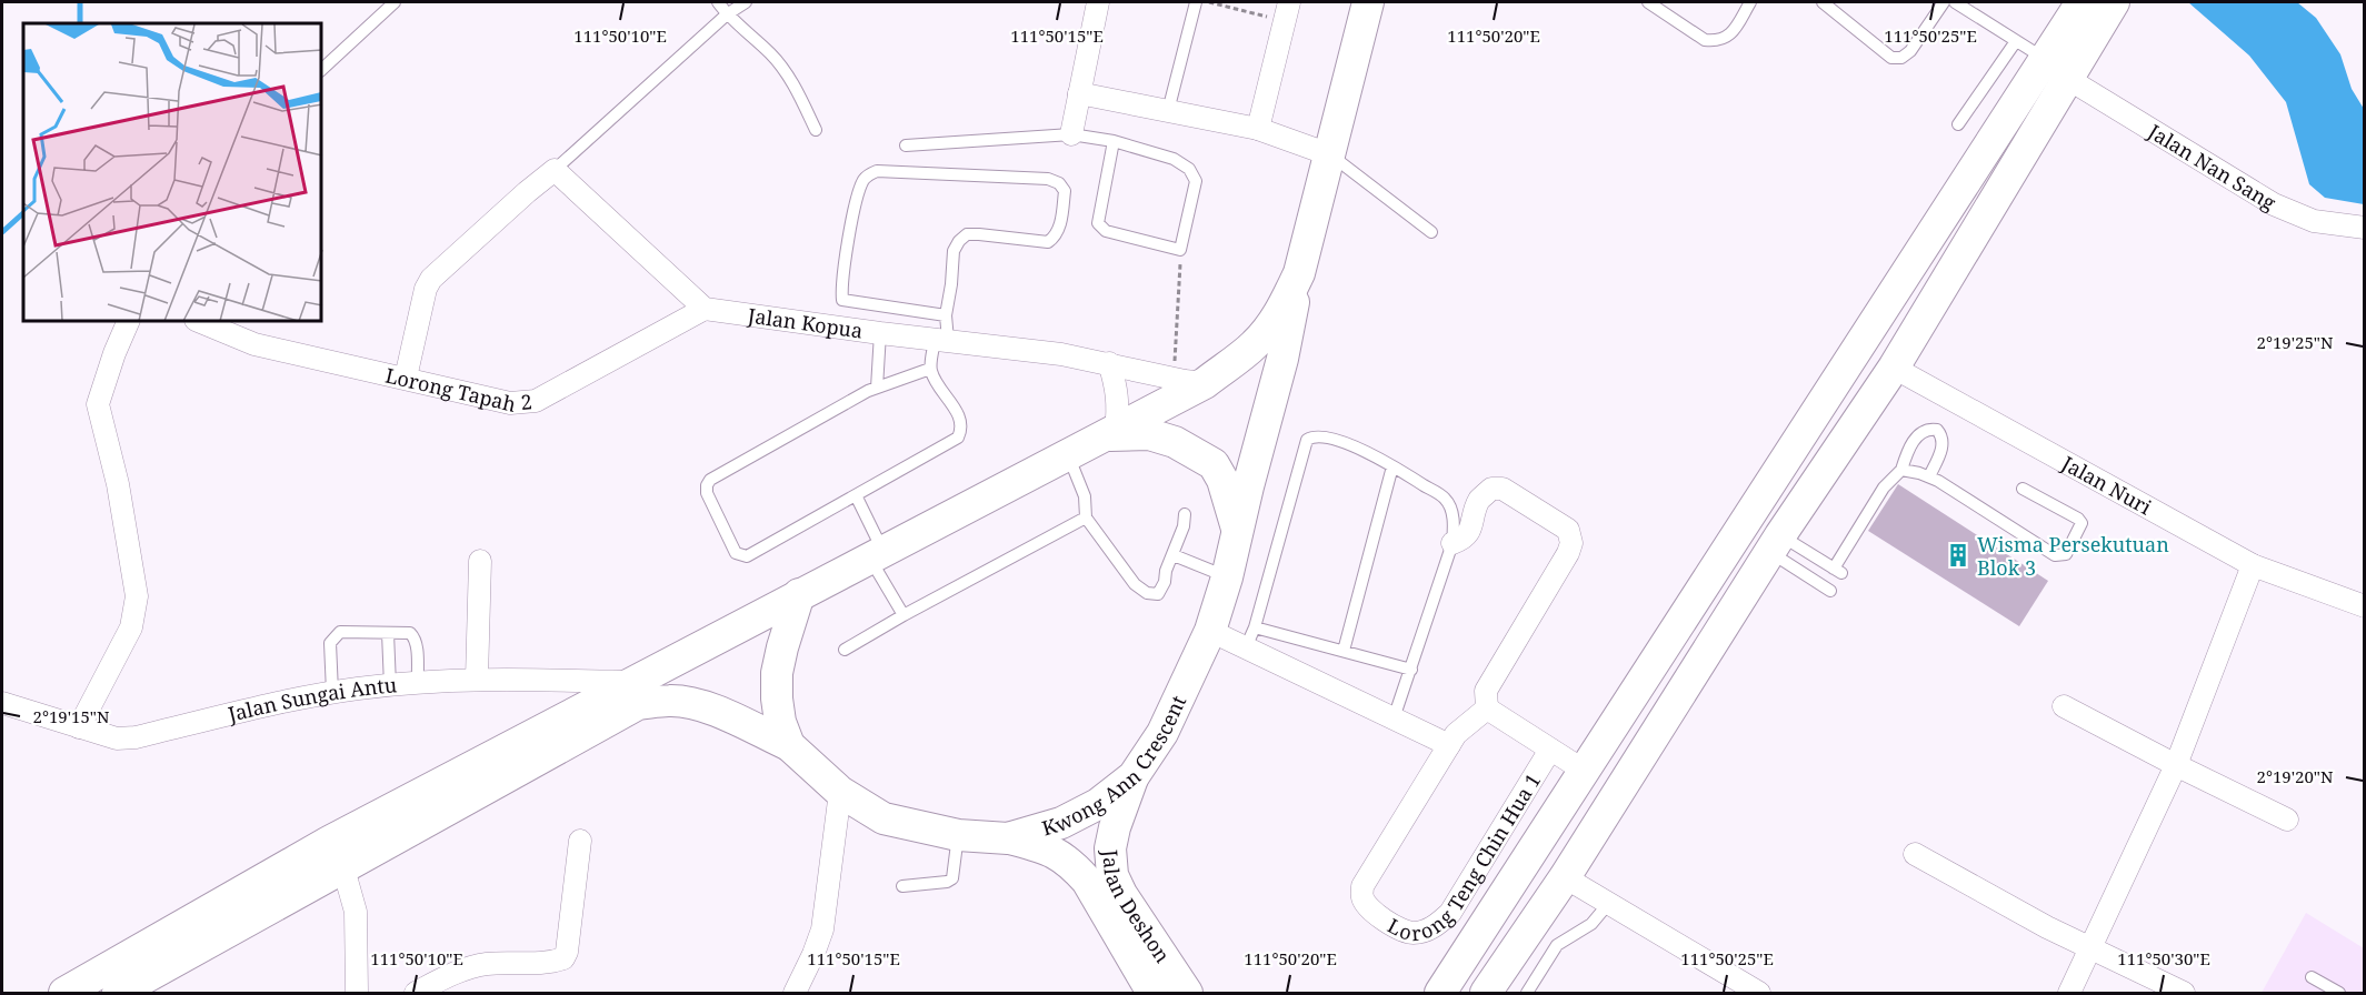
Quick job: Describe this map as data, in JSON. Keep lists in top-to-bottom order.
{
  "streets": {
    "main road": ["Kwong Ann Crescent", "Jalan Deshon"],
    "street": [
      "Jalan Nan Sang",
      "Jalan Kopua",
      "Lorong Tapah 2",
      "Jalan Nuri",
      "Jalan Sungai Antu",
      "Lorong Teng Chin Hua 1"
    ]
  },
  "crossings": [
    ["Jalan Kopua", "Lorong Tapah 2"],
    ["Kwong Ann Crescent", "Jalan Deshon"]
  ],
  "places": {
    "building": ["Wisma Persekutuan Blok 3"]
  },
  "coordinates": [
    "111°50'10\"E",
    "111°50'15\"E",
    "111°50'20\"E",
    "111°50'25\"E",
    "2°19'25\"N",
    "2°19'15\"N",
    "2°19'20\"N",
    "111°50'30\"E"
  ]
}
